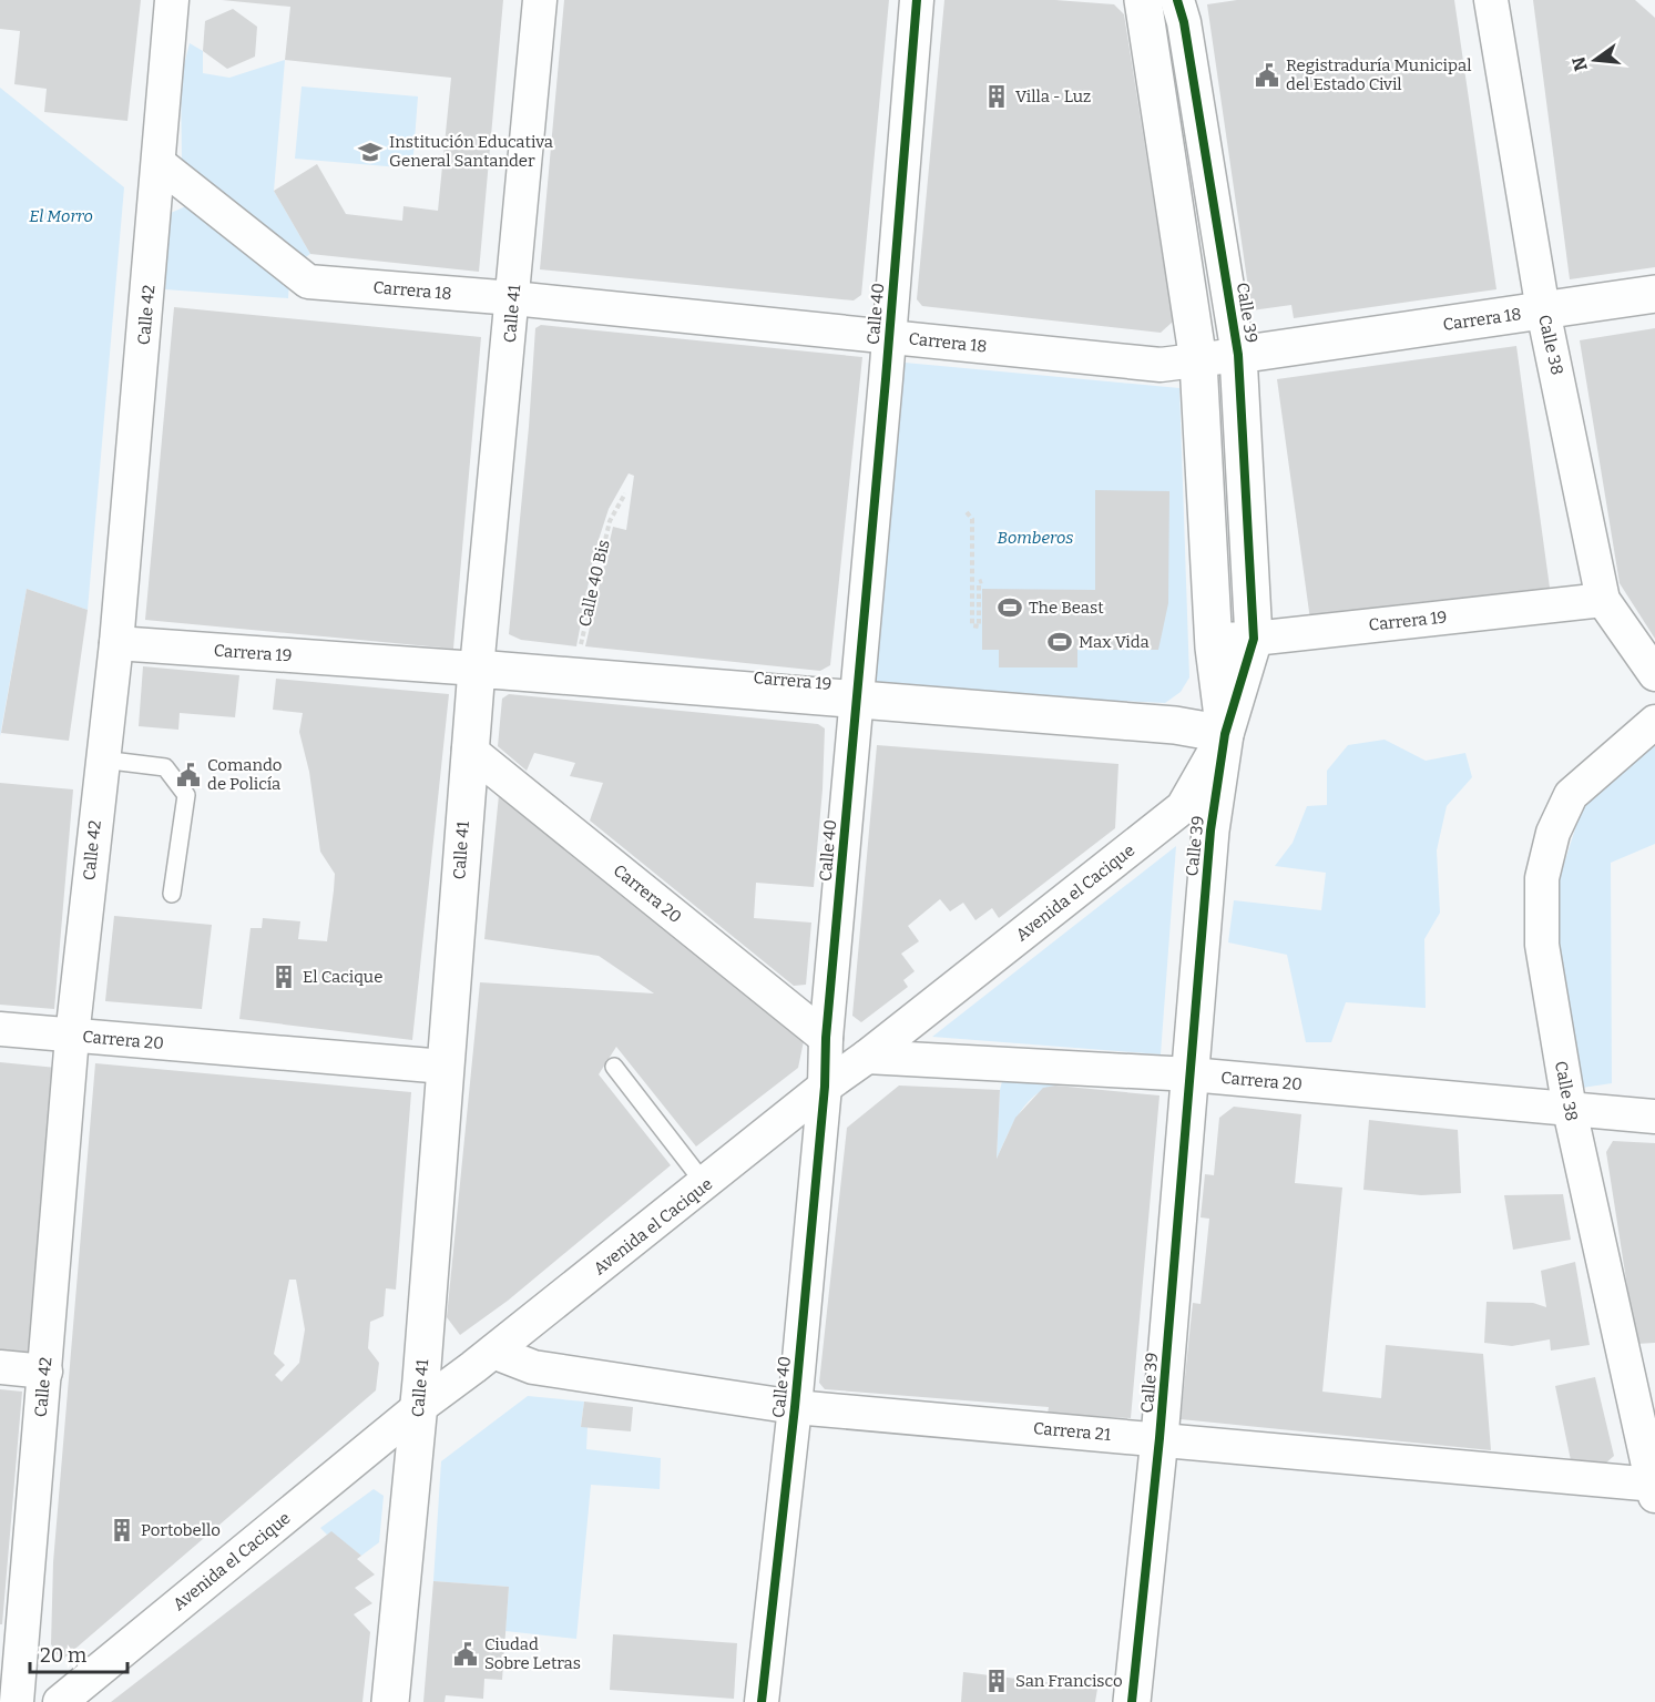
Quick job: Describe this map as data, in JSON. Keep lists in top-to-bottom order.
{
  "streets": {
    "street": [
      "Carrera 18",
      "Calle 39",
      "Calle 41",
      "Calle 40",
      "Calle 42",
      "Calle 38",
      "Carrera 19",
      "Avenida el Cacique",
      "Carrera 20",
      "Carrera 21"
    ],
    "path": ["Calle 40 Bis"]
  },
  "crossings": [
    ["Carrera 18", "Calle 39"],
    ["Carrera 18", "Calle 41"],
    ["Carrera 18", "Calle 40"],
    ["Carrera 18", "Calle 42"],
    ["Carrera 18", "Calle 38"],
    ["Calle 39", "Carrera 19"],
    ["Calle 39", "Avenida el Cacique"],
    ["Calle 39", "Carrera 20"],
    ["Calle 39", "Carrera 21"],
    ["Calle 41", "Carrera 19"],
    ["Calle 41", "Avenida el Cacique"],
    ["Calle 41", "Carrera 20"],
    ["Calle 40", "Carrera 19"],
    ["Calle 40", "Avenida el Cacique"],
    ["Calle 40", "Carrera 20"],
    ["Calle 40", "Carrera 21"],
    ["Calle 42", "Carrera 19"],
    ["Calle 42", "Carrera 20"],
    ["Calle 38", "Carrera 19"],
    ["Calle 38", "Carrera 20"],
    ["Calle 38", "Carrera 21"],
    ["Calle 40 Bis", "Carrera 19"],
    ["Carrera 19", "Avenida el Cacique"],
    ["Avenida el Cacique", "Carrera 20"],
    ["Avenida el Cacique", "Carrera 21"]
  ],
  "parks": ["El Morro", "Bomberos"],
  "places": {
    "public building": ["Registraduría Municipal del Estado Civil", "Comando de Policía", "Ciudad Sobre Letras"],
    "building": [
      "Villa - Luz",
      "El Cacique",
      "Portobello",
      "San Francisco"
    ],
    "school or university": ["Institución Educativa General Santander"],
    "sports": ["The Beast", "Max Vida"]
  },
  "scale_bar": "20 m",
  "north": "left"
}
